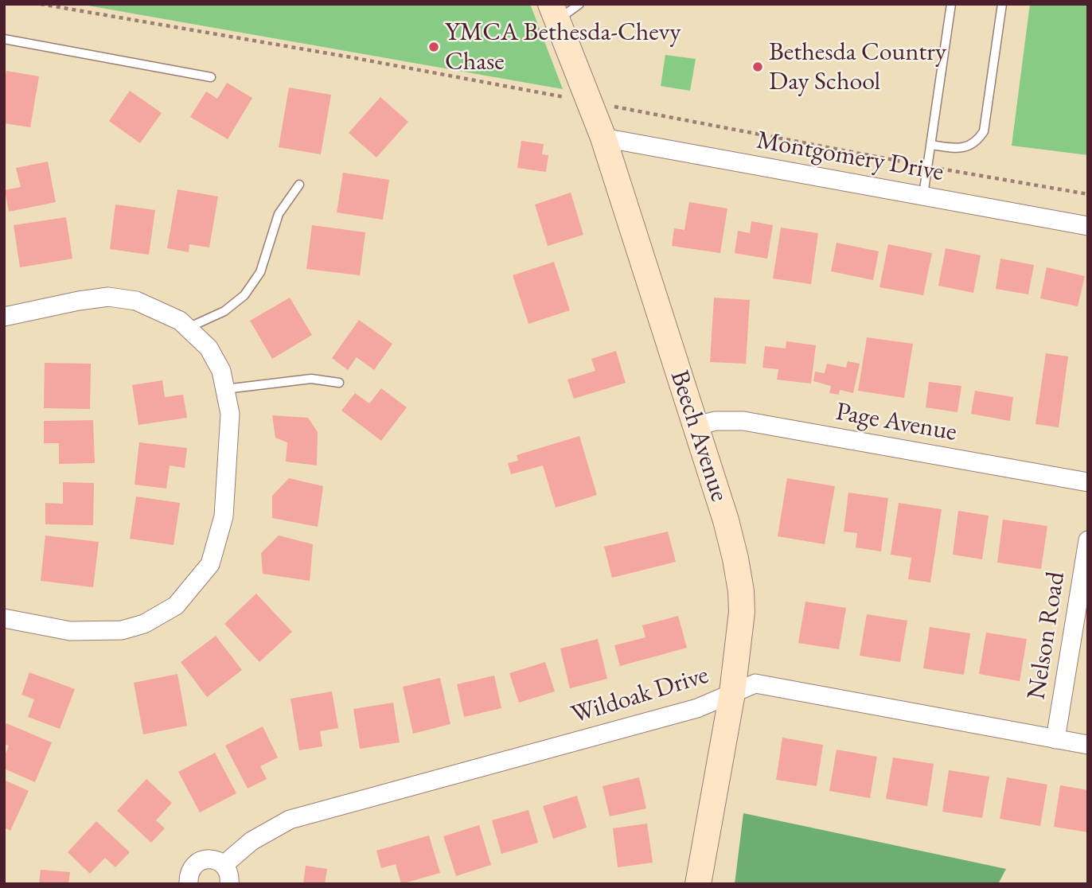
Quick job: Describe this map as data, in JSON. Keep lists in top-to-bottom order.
{
  "streets": {
    "street": [
      "Montgomery Drive",
      "Page Avenue",
      "Beech Avenue",
      "Nelson Road",
      "Wildoak Drive"
    ]
  },
  "crossings": [
    ["Montgomery Drive", "Beech Avenue"],
    ["Page Avenue", "Beech Avenue"],
    ["Beech Avenue", "Wildoak Drive"],
    ["Nelson Road", "Wildoak Drive"]
  ],
  "places": ["YMCA Bethesda-Chevy Chase", "Bethesda Country Day School"]
}
